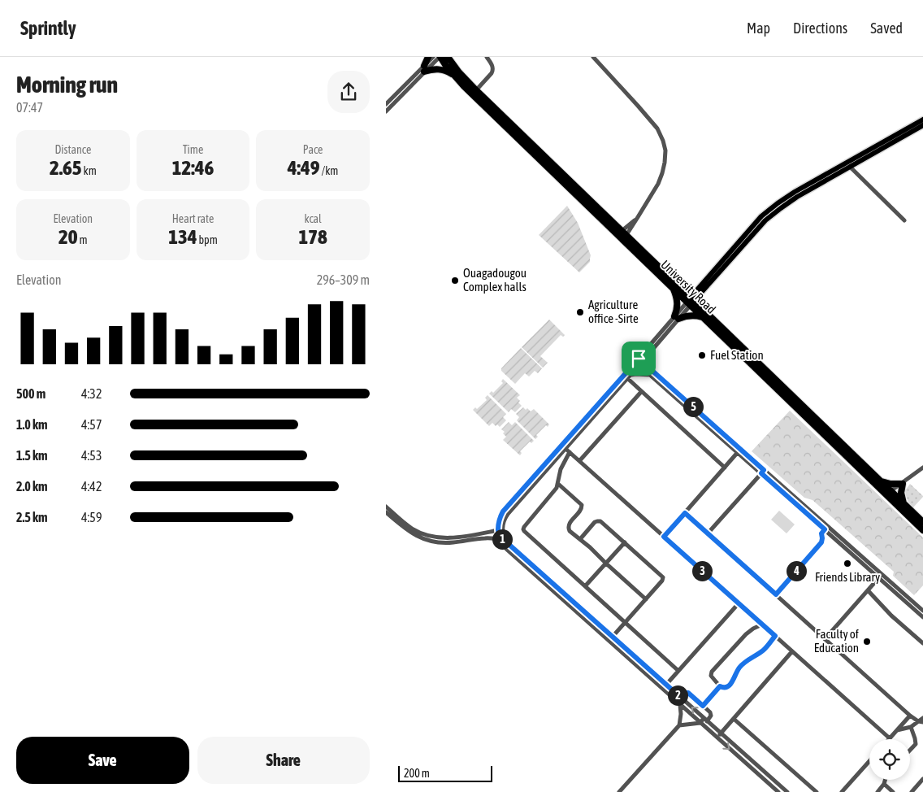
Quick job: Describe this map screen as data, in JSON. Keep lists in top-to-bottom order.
{
  "streets": {
    "highway": ["University Road"]
  },
  "places": [
    "Ouagadougou Complex halls",
    "Agriculture office -Sirte",
    "Fuel Station",
    "Friends Library",
    "Faculty of Education"
  ],
  "scale_bar": "200 m",
  "page": {
    "header": "Sprintly",
    "nav": ["Map", "Directions", "Saved"],
    "heading": ["Morning run", "07:47"],
    "stats": [
      ["Distance", "2.65 km"],
      ["Time", "12:46"],
      ["Pace", "4:49 /km"],
      ["Elevation", "20 m"],
      ["Heart rate", "134 bpm"],
      ["kcal", "178"]
    ],
    "chart": ["Elevation", "296–309 m"],
    "list": [
      {
        "name": "500 m",
        "note": "4:32"
      },
      {
        "name": "1.0 km",
        "note": "4:57"
      },
      {
        "name": "1.5 km",
        "note": "4:53"
      },
      {
        "name": "2.0 km",
        "note": "4:42"
      },
      {
        "name": "2.5 km",
        "note": "4:59"
      }
    ],
    "pins": [
      "5",
      "1",
      "3",
      "4",
      "2"
    ],
    "buttons": ["Save", "Share"],
    "scale": "200 m"
  }
}
